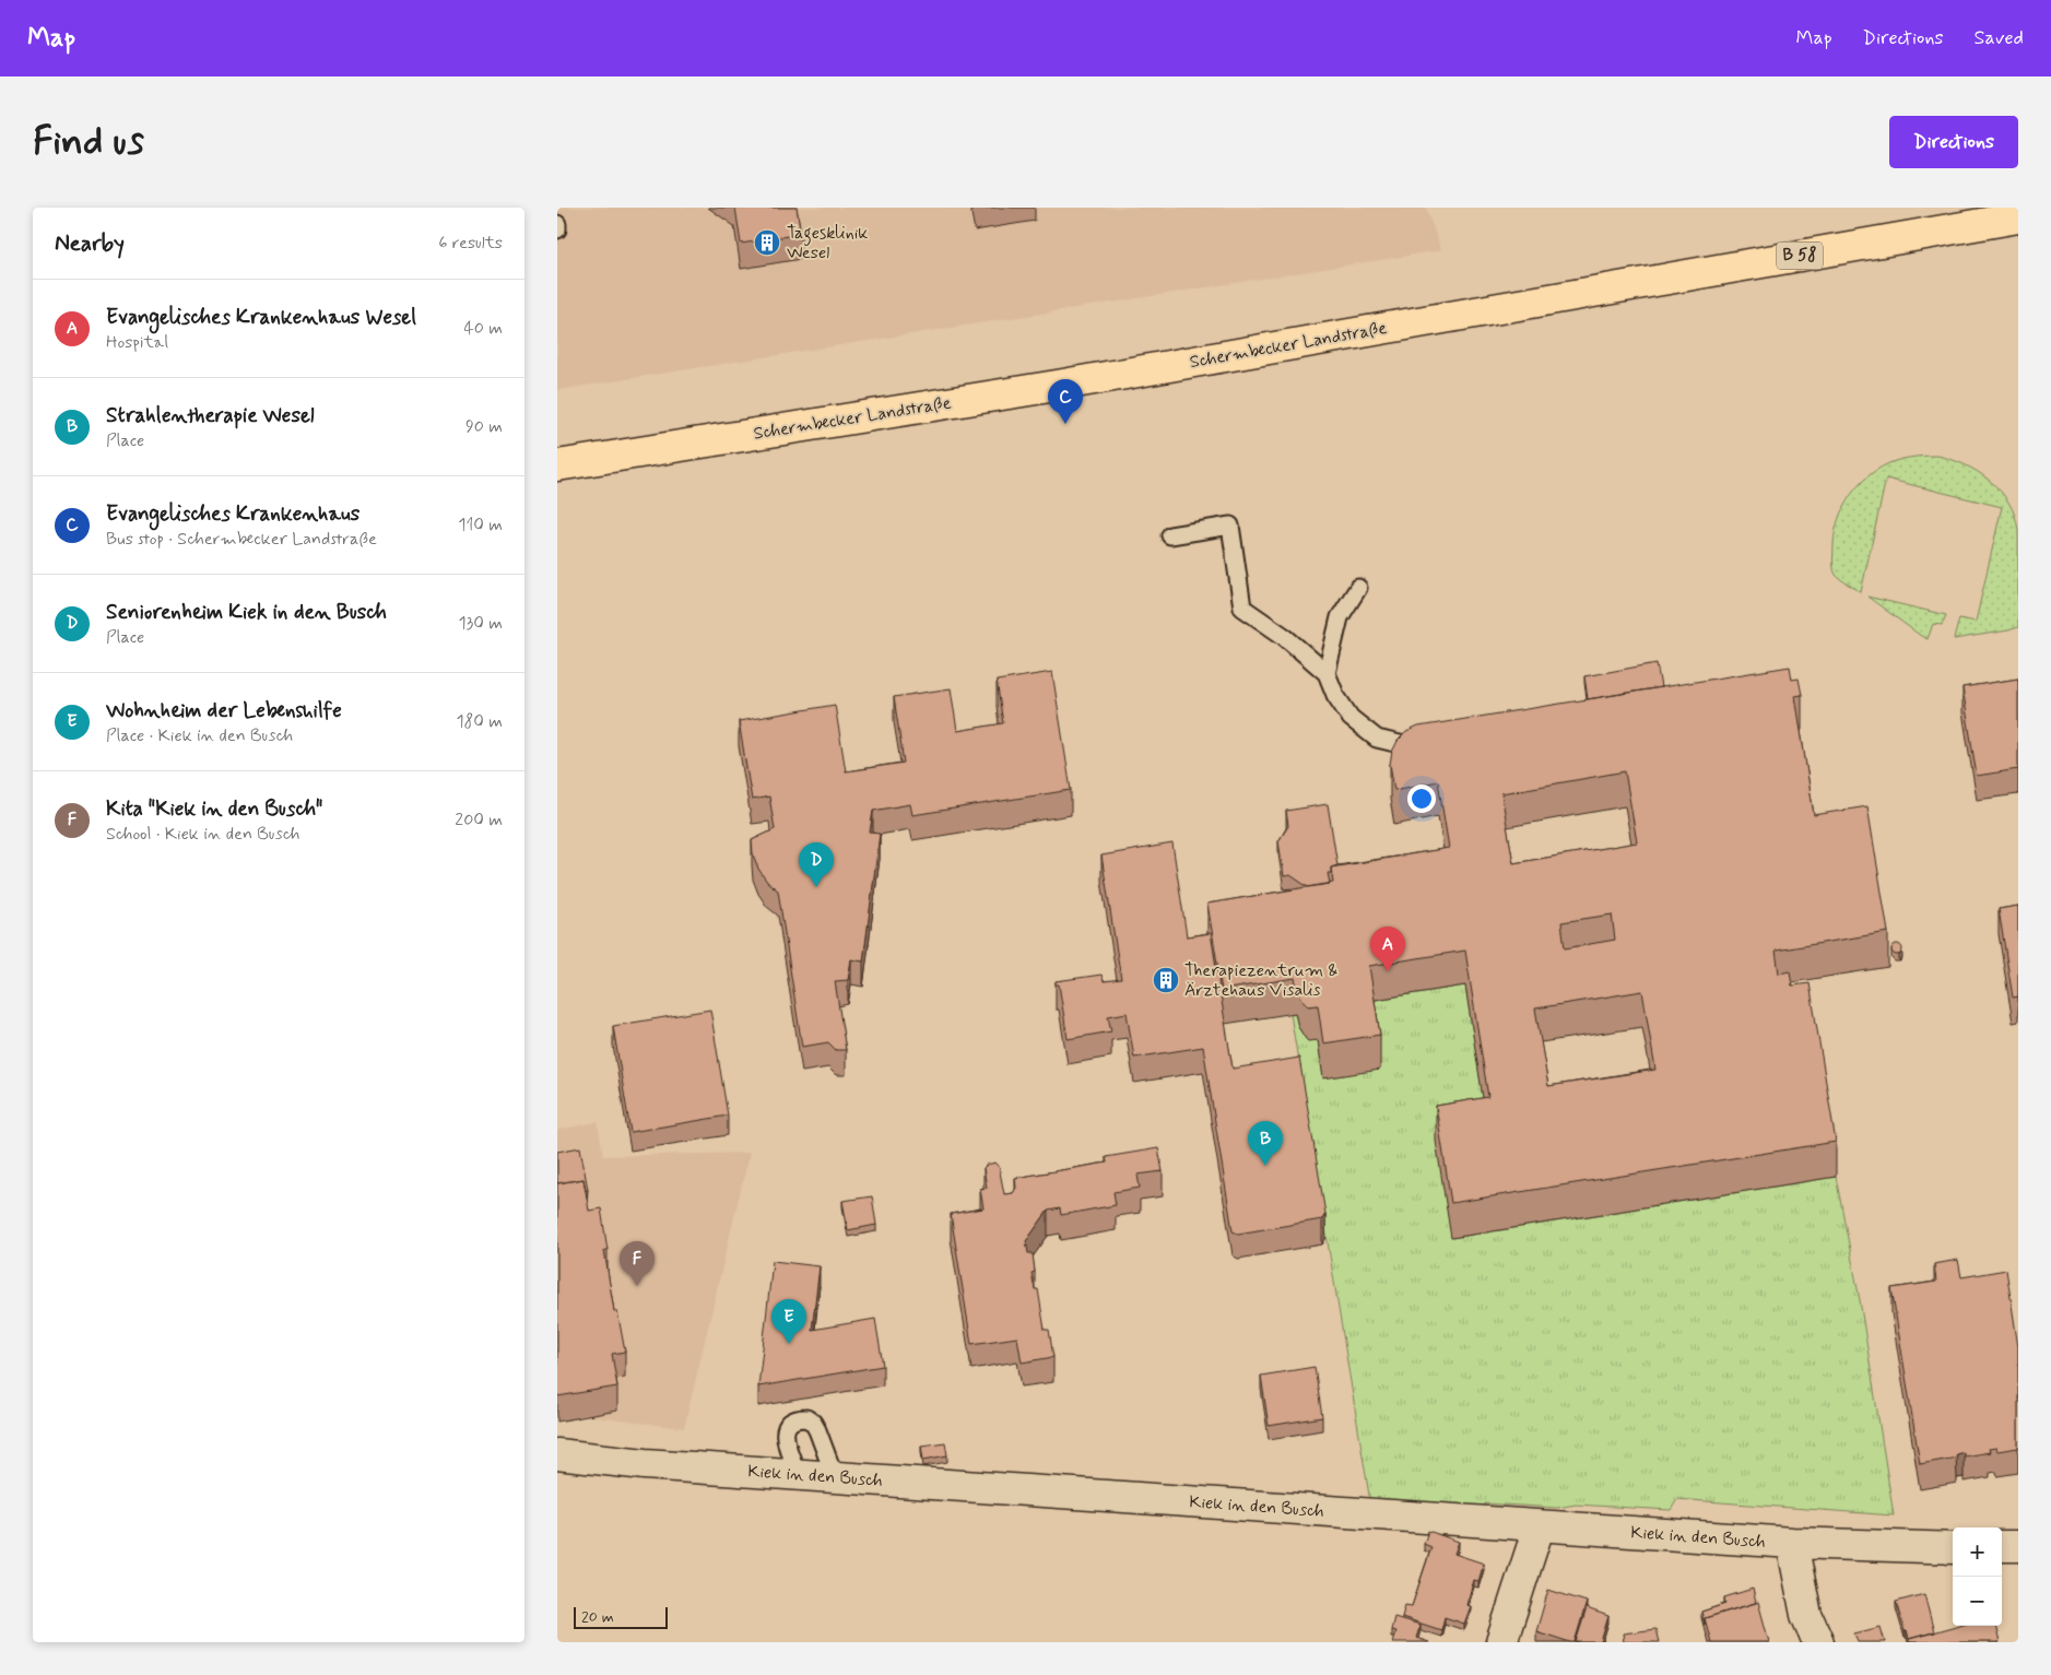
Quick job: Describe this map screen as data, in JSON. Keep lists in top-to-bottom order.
{
  "streets": {
    "main road": ["B 58", "Schermbecker Landstraße"],
    "street": ["Kiek in den Busch"]
  },
  "places": {
    "building": ["Tagesklinik Wesel", "Therapiezentrum & Ärztehaus Visalis"]
  },
  "scale_bar": "20 m",
  "page": {
    "header": "Map",
    "nav": ["Map", "Directions", "Saved"],
    "buttons": "Directions",
    "title": "Find us",
    "heading": ["Nearby", "6 results"],
    "list": [
      {
        "mark": "A",
        "name": "Evangelisches Krankenhaus Wesel",
        "note": "Hospital",
        "value": "40 m"
      },
      {
        "mark": "B",
        "name": "Strahlentherapie Wesel",
        "note": "Place",
        "value": "90 m"
      },
      {
        "mark": "C",
        "name": "Evangelisches Krankenhaus",
        "note": "Bus stop · Schermbecker Landstraße",
        "value": "110 m"
      },
      {
        "mark": "D",
        "name": "Seniorenheim Kiek in den Busch",
        "note": "Place",
        "value": "130 m"
      },
      {
        "mark": "E",
        "name": "Wohnheim der Lebenshilfe",
        "note": "Place · Kiek in den Busch",
        "value": "180 m"
      },
      {
        "mark": "F",
        "name": "Kita \"Kiek in den Busch\"",
        "note": "School · Kiek in den Busch",
        "value": "200 m"
      }
    ],
    "pins": [
      "C",
      "D",
      "A",
      "B",
      "F",
      "E"
    ],
    "map_buttons": ["+", "−"],
    "scale": "20 m"
  }
}
